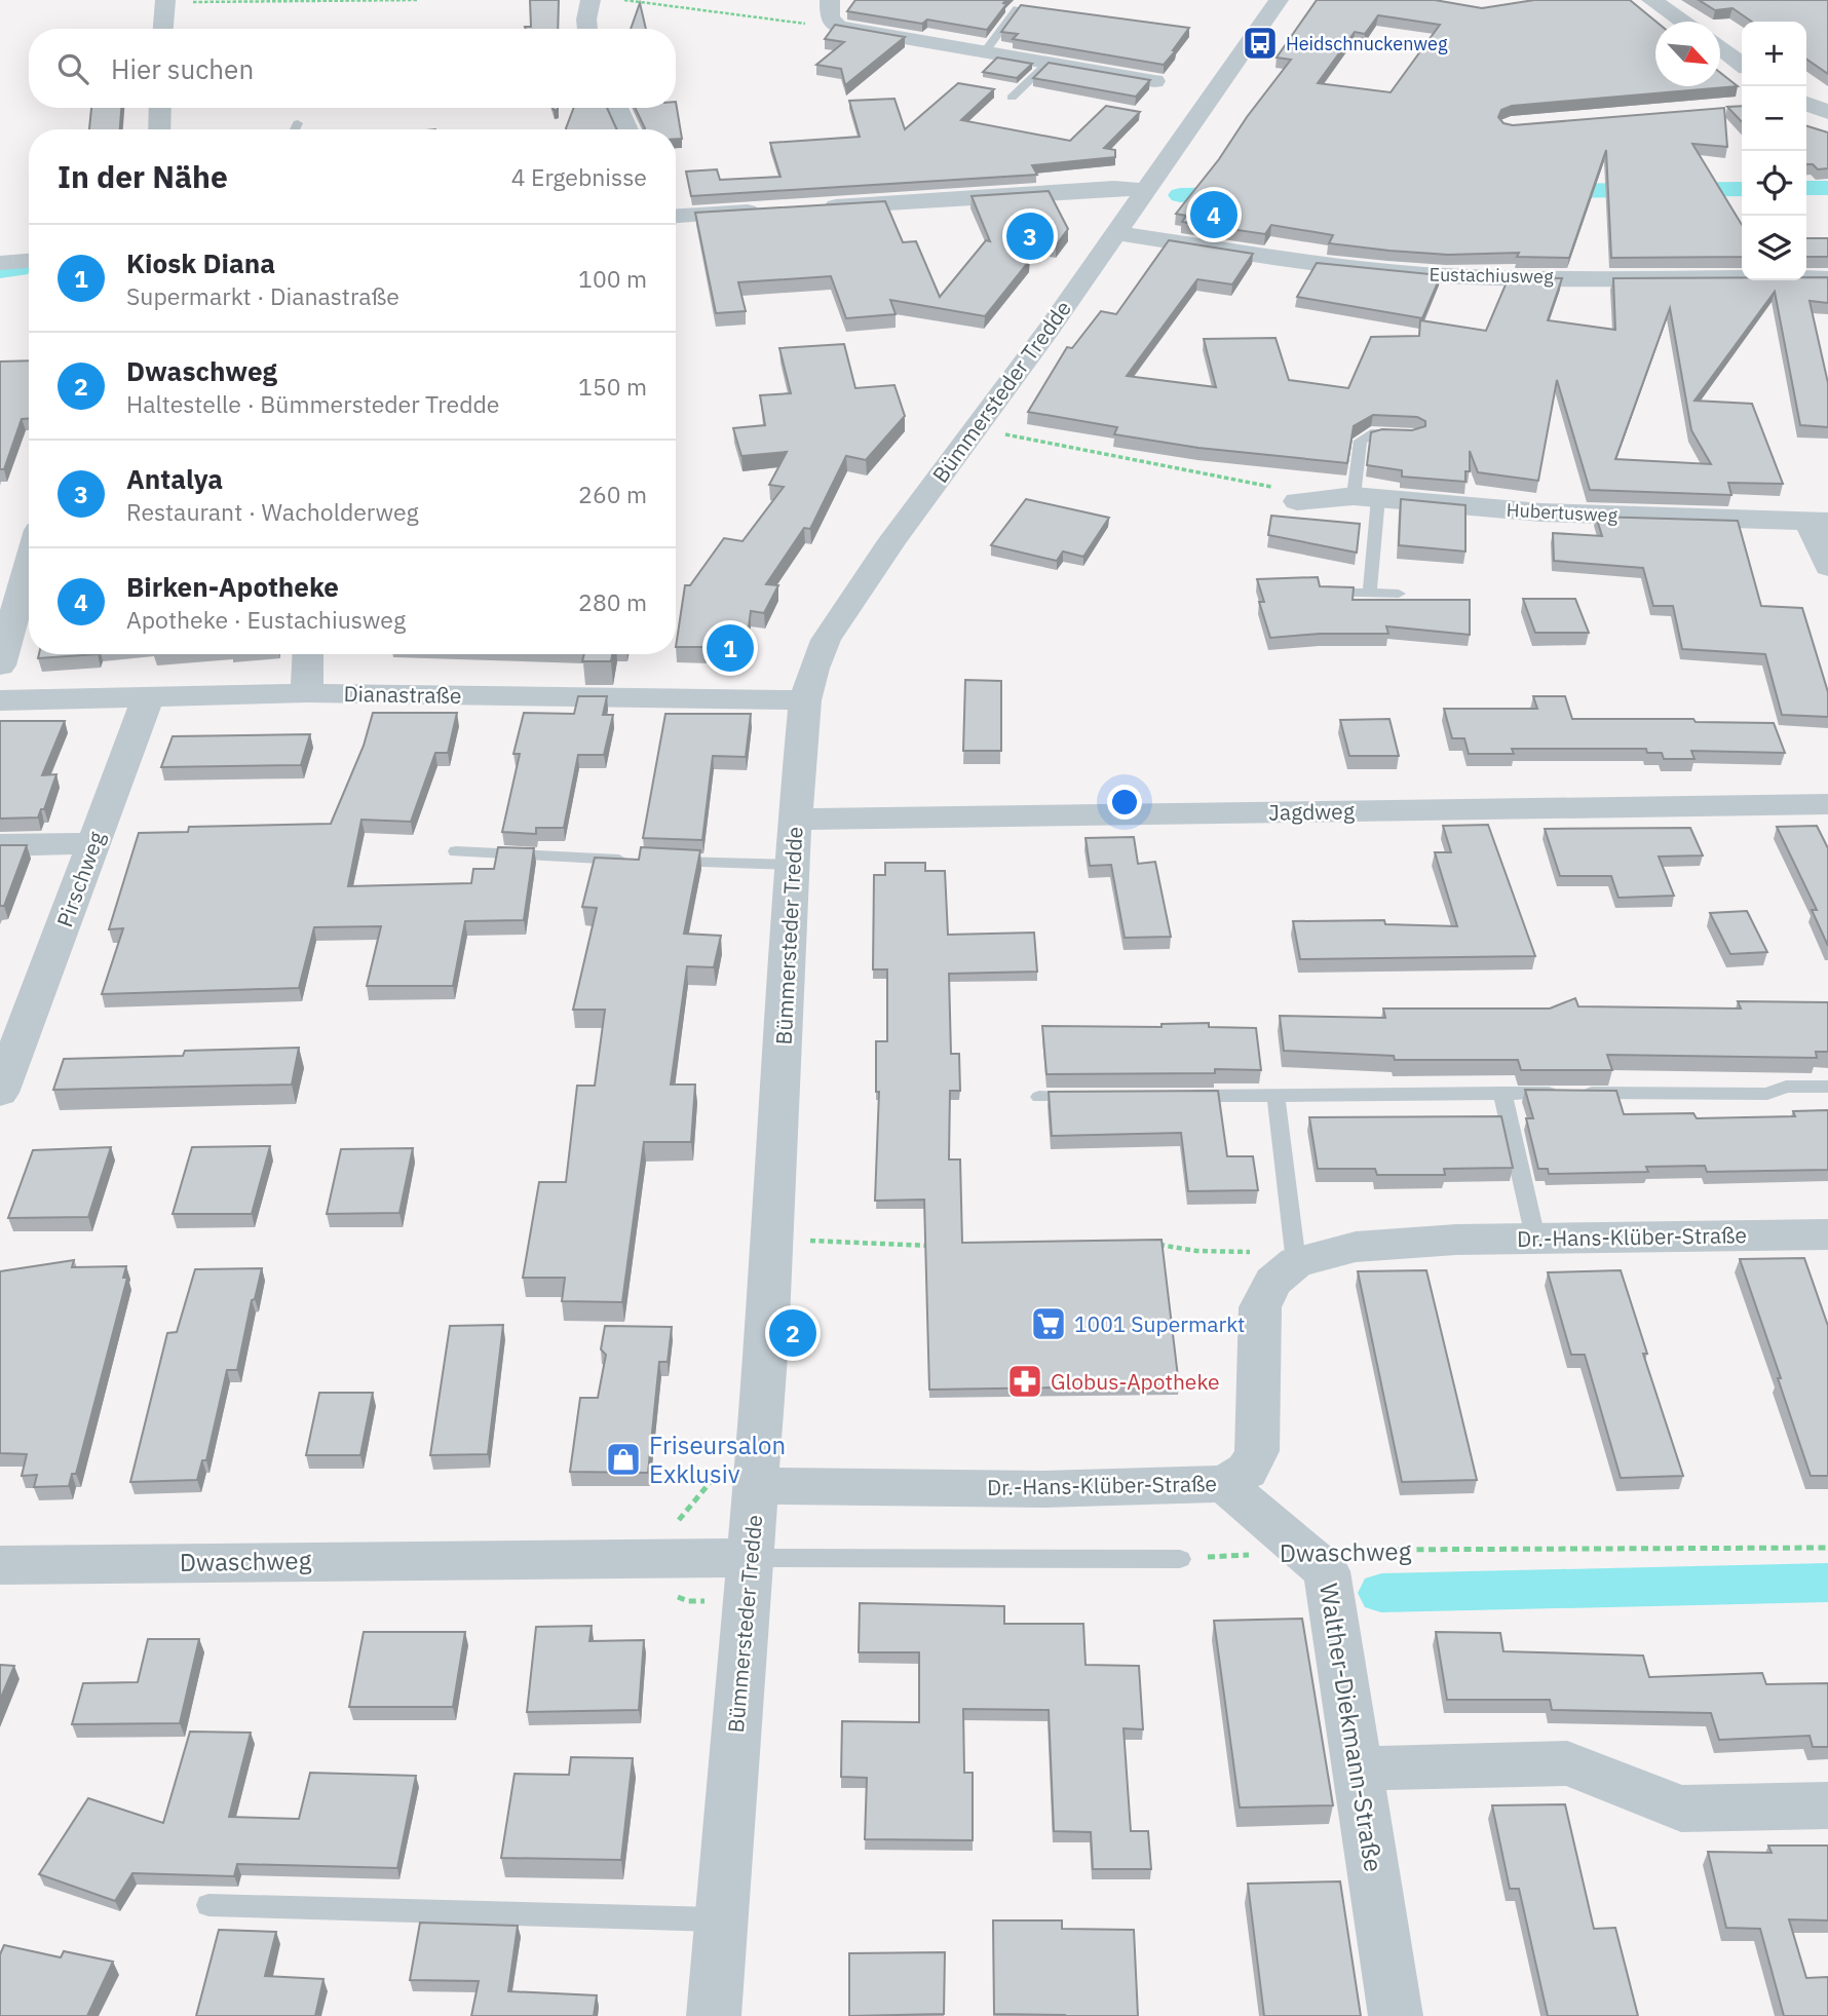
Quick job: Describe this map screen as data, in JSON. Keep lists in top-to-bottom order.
{
  "streets": {
    "street": [
      "Eustachiusweg",
      "Bümmersteder Tredde",
      "Hubertusweg",
      "Dianastraße",
      "Jagdweg",
      "Pirschweg",
      "Dr.-Hans-Klüber-Straße",
      "Dwaschweg",
      "Walther-Diekmann-Straße"
    ]
  },
  "crossings": [
    ["Eustachiusweg", "Bümmersteder Tredde"],
    ["Bümmersteder Tredde", "Dianastraße"],
    ["Bümmersteder Tredde", "Jagdweg"],
    ["Bümmersteder Tredde", "Dr.-Hans-Klüber-Straße"],
    ["Bümmersteder Tredde", "Dwaschweg"],
    ["Dianastraße", "Pirschweg"],
    ["Dr.-Hans-Klüber-Straße", "Walther-Diekmann-Straße"],
    ["Dwaschweg", "Walther-Diekmann-Straße"]
  ],
  "places": {
    "bus stop": ["Heidschnuckenweg"],
    "supermarket": ["1001 Supermarkt"],
    "pharmacy": ["Globus-Apotheke"],
    "shop": ["Friseursalon Exklusiv"]
  },
  "north": "bottom right",
  "page": {
    "map_buttons": ["+", "−"],
    "search": "Hier suchen",
    "heading": ["In der Nähe", "4 Ergebnisse"],
    "pins": [
      "4",
      "3",
      "1",
      "2"
    ],
    "list": [
      {
        "mark": "1",
        "name": "Kiosk Diana",
        "note": "Supermarkt · Dianastraße",
        "value": "100 m"
      },
      {
        "mark": "2",
        "name": "Dwaschweg",
        "note": "Haltestelle · Bümmersteder Tredde",
        "value": "150 m"
      },
      {
        "mark": "3",
        "name": "Antalya",
        "note": "Restaurant · Wacholderweg",
        "value": "260 m"
      },
      {
        "mark": "4",
        "name": "Birken-Apotheke",
        "note": "Apotheke · Eustachiusweg",
        "value": "280 m"
      }
    ]
  }
}
